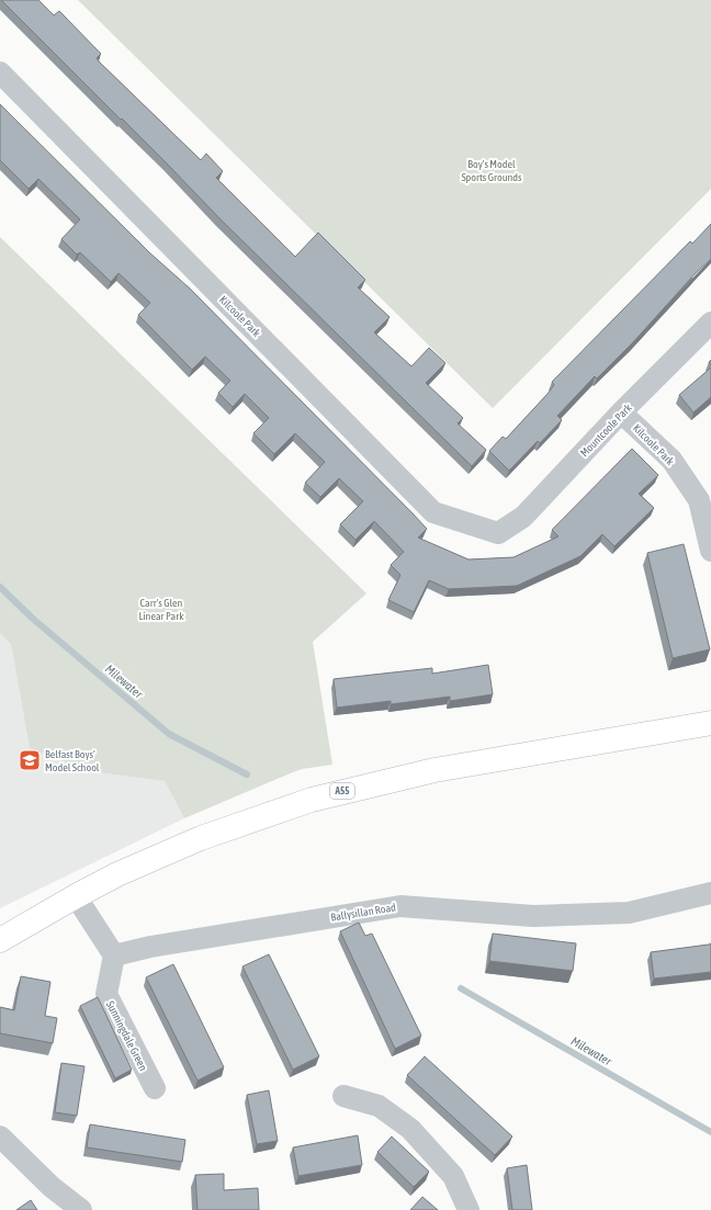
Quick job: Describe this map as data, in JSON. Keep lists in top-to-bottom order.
{
  "streets": {
    "highway": ["A55"],
    "street": [
      "Kilcoole Park",
      "Mountcoole Park",
      "Ballysillan Road",
      "Sunningdale Green"
    ]
  },
  "crossings": [
    ["Kilcoole Park", "Mountcoole Park"],
    ["Ballysillan Road", "Sunningdale Green"]
  ],
  "water": ["Milewater"],
  "parks": ["Boy's Model Sports Grounds", "Carr's Glen Linear Park"],
  "places": {
    "school or university": ["Belfast Boys' Model School"]
  }
}
